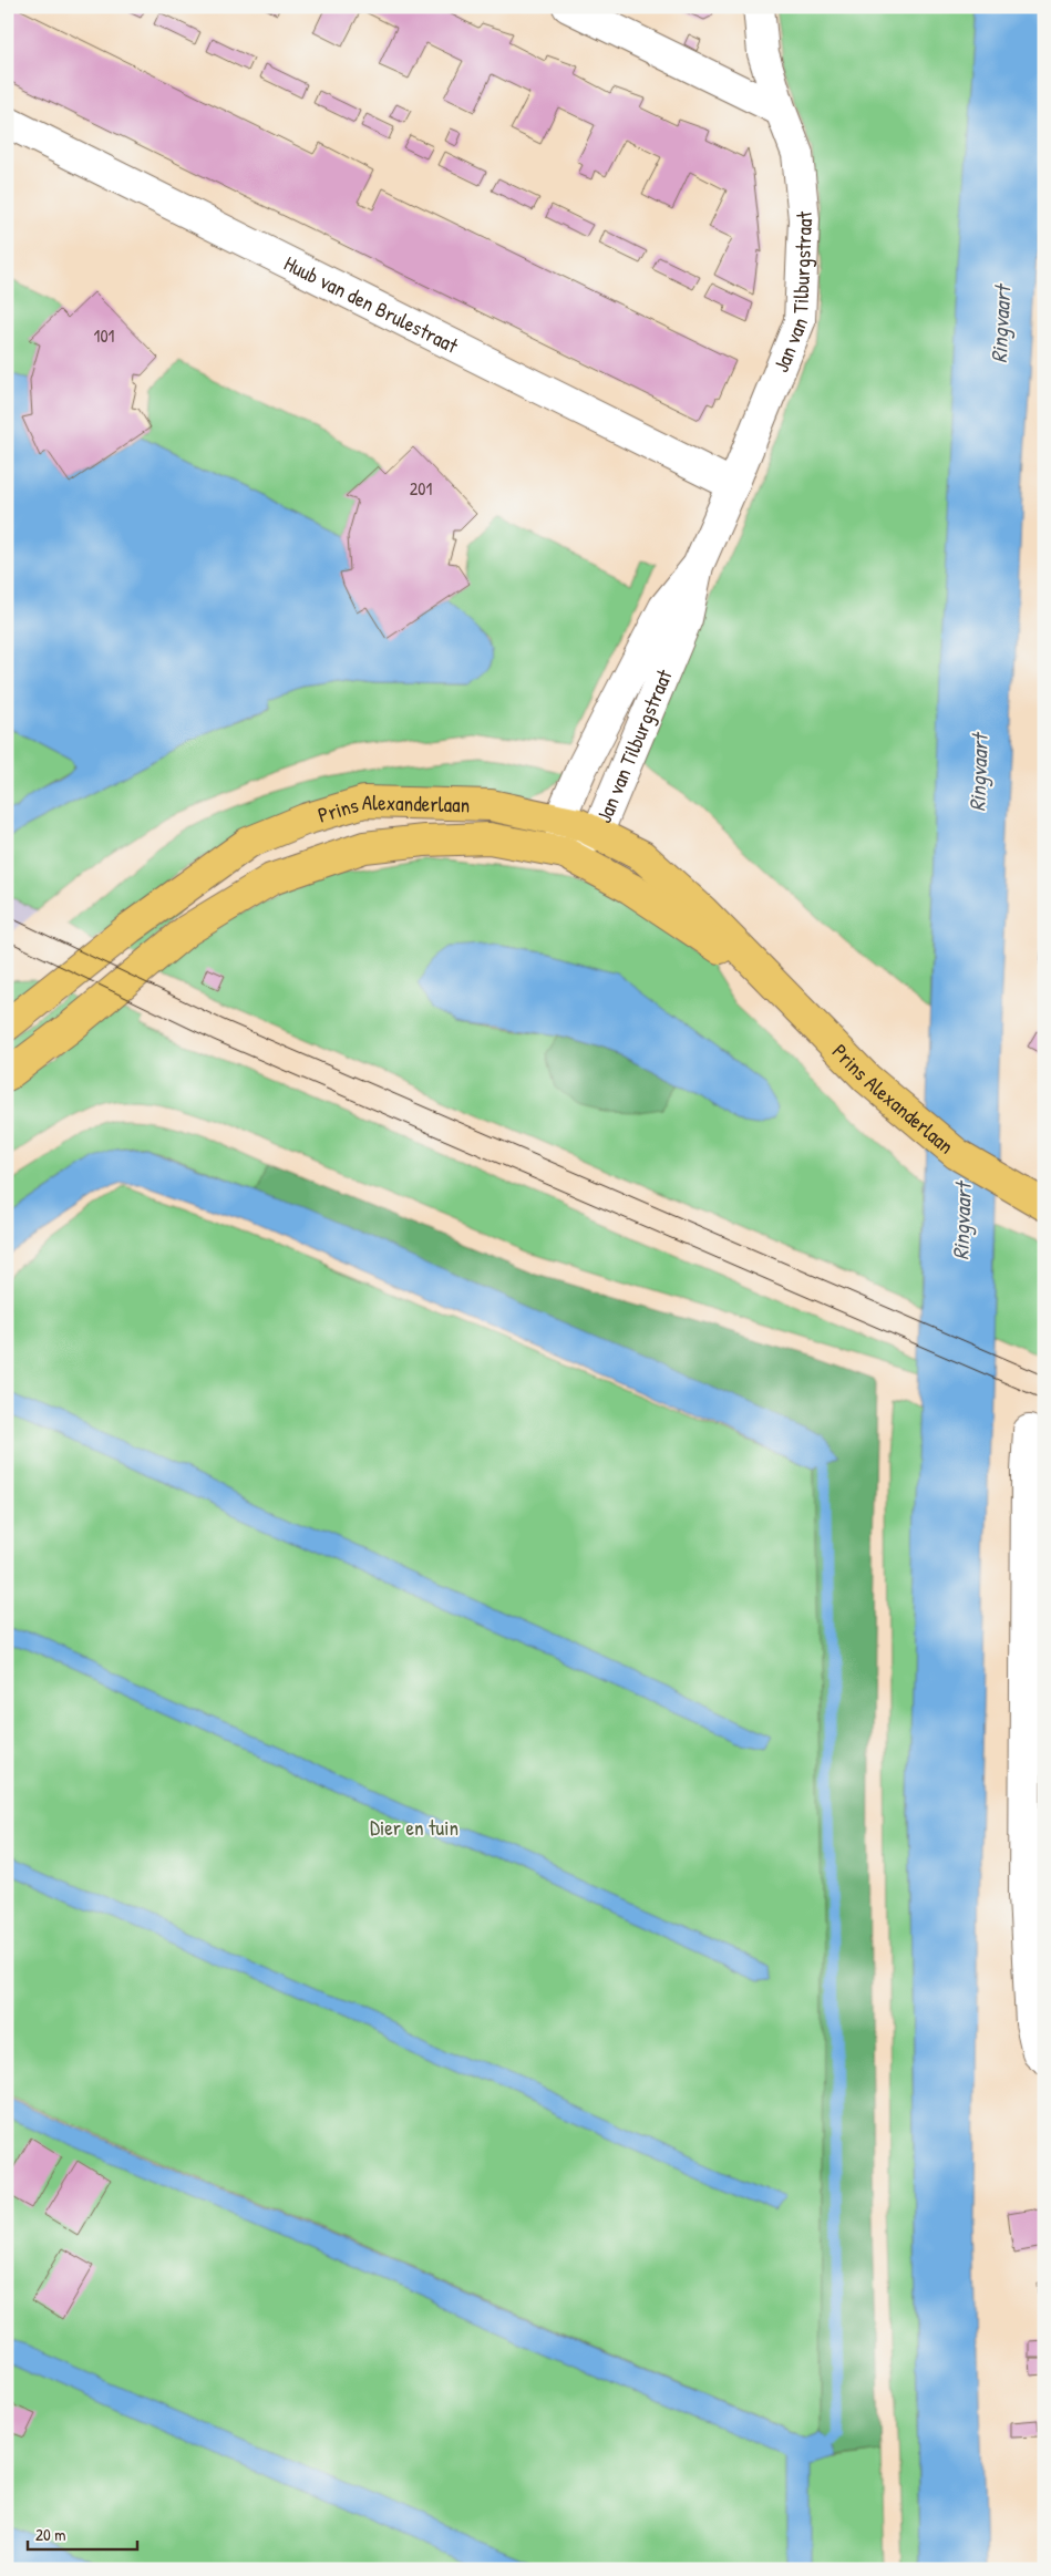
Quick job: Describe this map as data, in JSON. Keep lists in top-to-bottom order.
{
  "streets": {
    "main road": ["Prins Alexanderlaan"],
    "street": ["Jan van Tilburgstraat", "Huub van den Brulestraat"]
  },
  "crossings": [
    ["Jan van Tilburgstraat", "Huub van den Brulestraat"],
    ["Jan van Tilburgstraat", "Prins Alexanderlaan"]
  ],
  "water": ["Ringvaart"],
  "parks": ["Dier en tuin"],
  "house_numbers": ["101", "201"],
  "scale_bar": "20 m"
}
